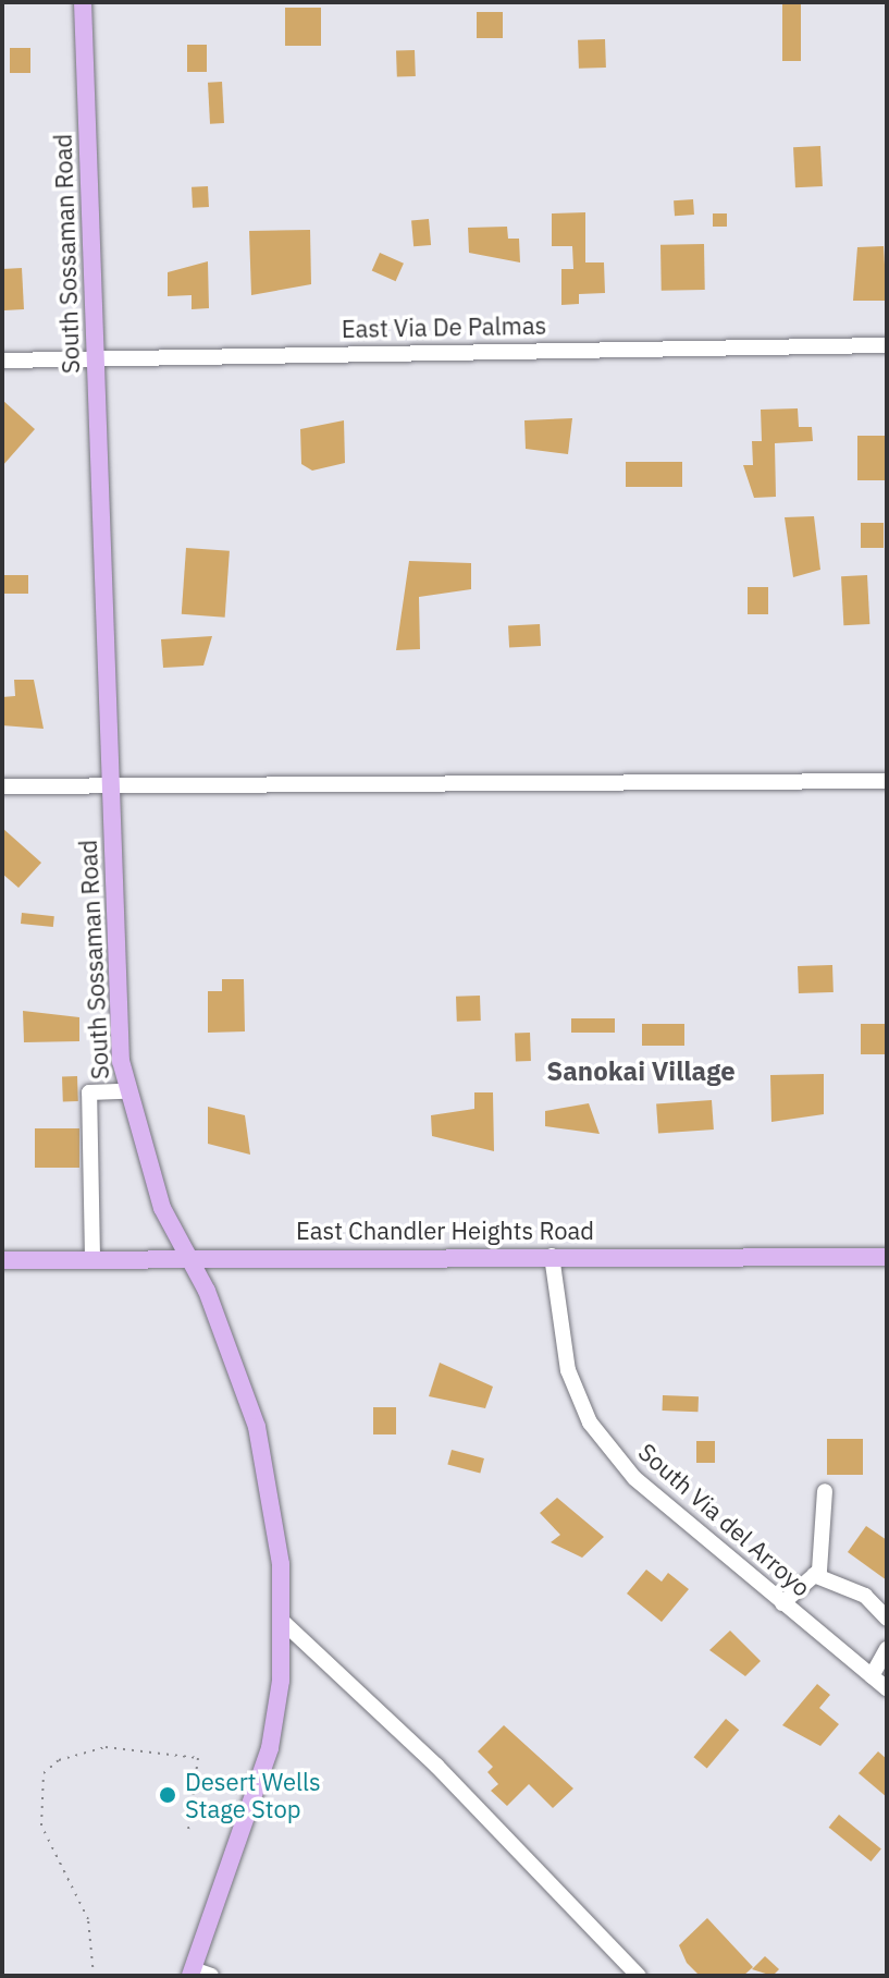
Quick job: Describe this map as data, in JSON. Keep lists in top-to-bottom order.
{
  "streets": {
    "main road": ["South Sossaman Road", "East Chandler Heights Road"],
    "street": ["East Via De Palmas", "South Via del Arroyo"]
  },
  "crossings": [
    ["South Sossaman Road", "East Via De Palmas"],
    ["South Sossaman Road", "East Chandler Heights Road"],
    ["East Chandler Heights Road", "South Via del Arroyo"]
  ],
  "districts": ["Sanokai Village"],
  "places": ["Desert Wells Stage Stop"]
}
